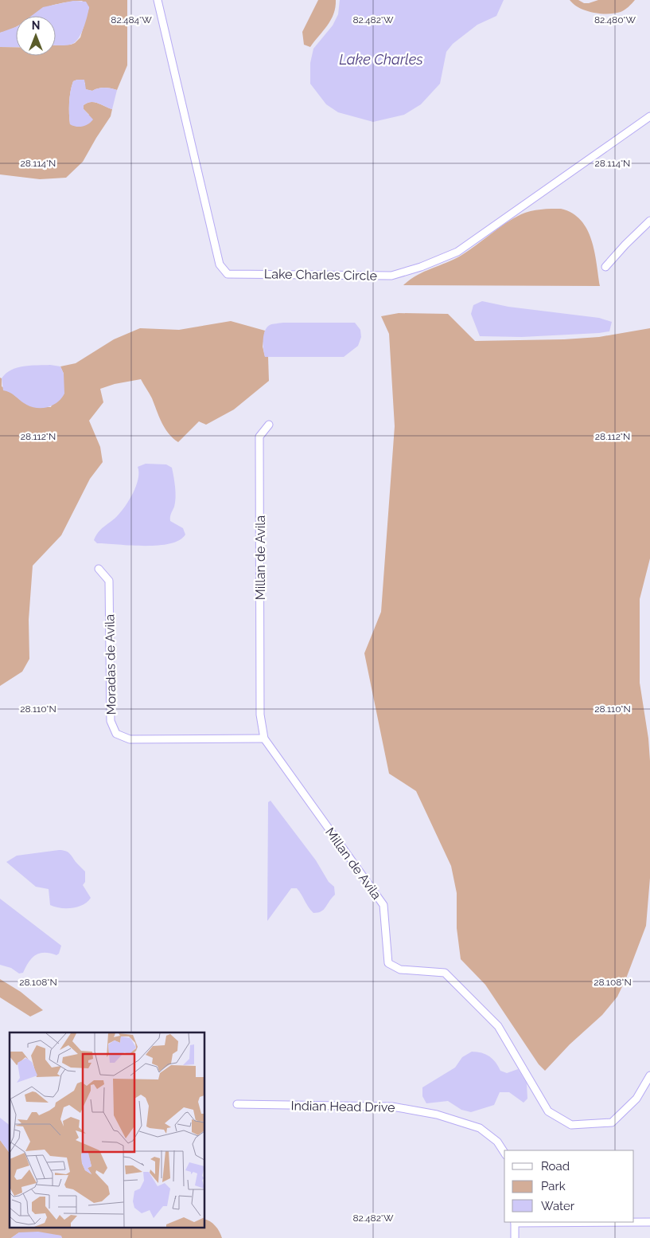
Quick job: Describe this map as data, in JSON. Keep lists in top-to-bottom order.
{
  "streets": {
    "street": [
      "Lake Charles Circle",
      "Millan de Avila",
      "Moradas de Avila",
      "Indian Head Drive"
    ]
  },
  "crossings": [
    ["Millan de Avila", "Moradas de Avila"]
  ],
  "water": ["Lake Charles"],
  "legend": ["Road", "Park", "Water"],
  "north": "top",
  "coordinates": [
    "82.484°W",
    "82.482°W",
    "82.480°W",
    "28.114°N",
    "28.112°N",
    "28.110°N",
    "28.108°N"
  ]
}
